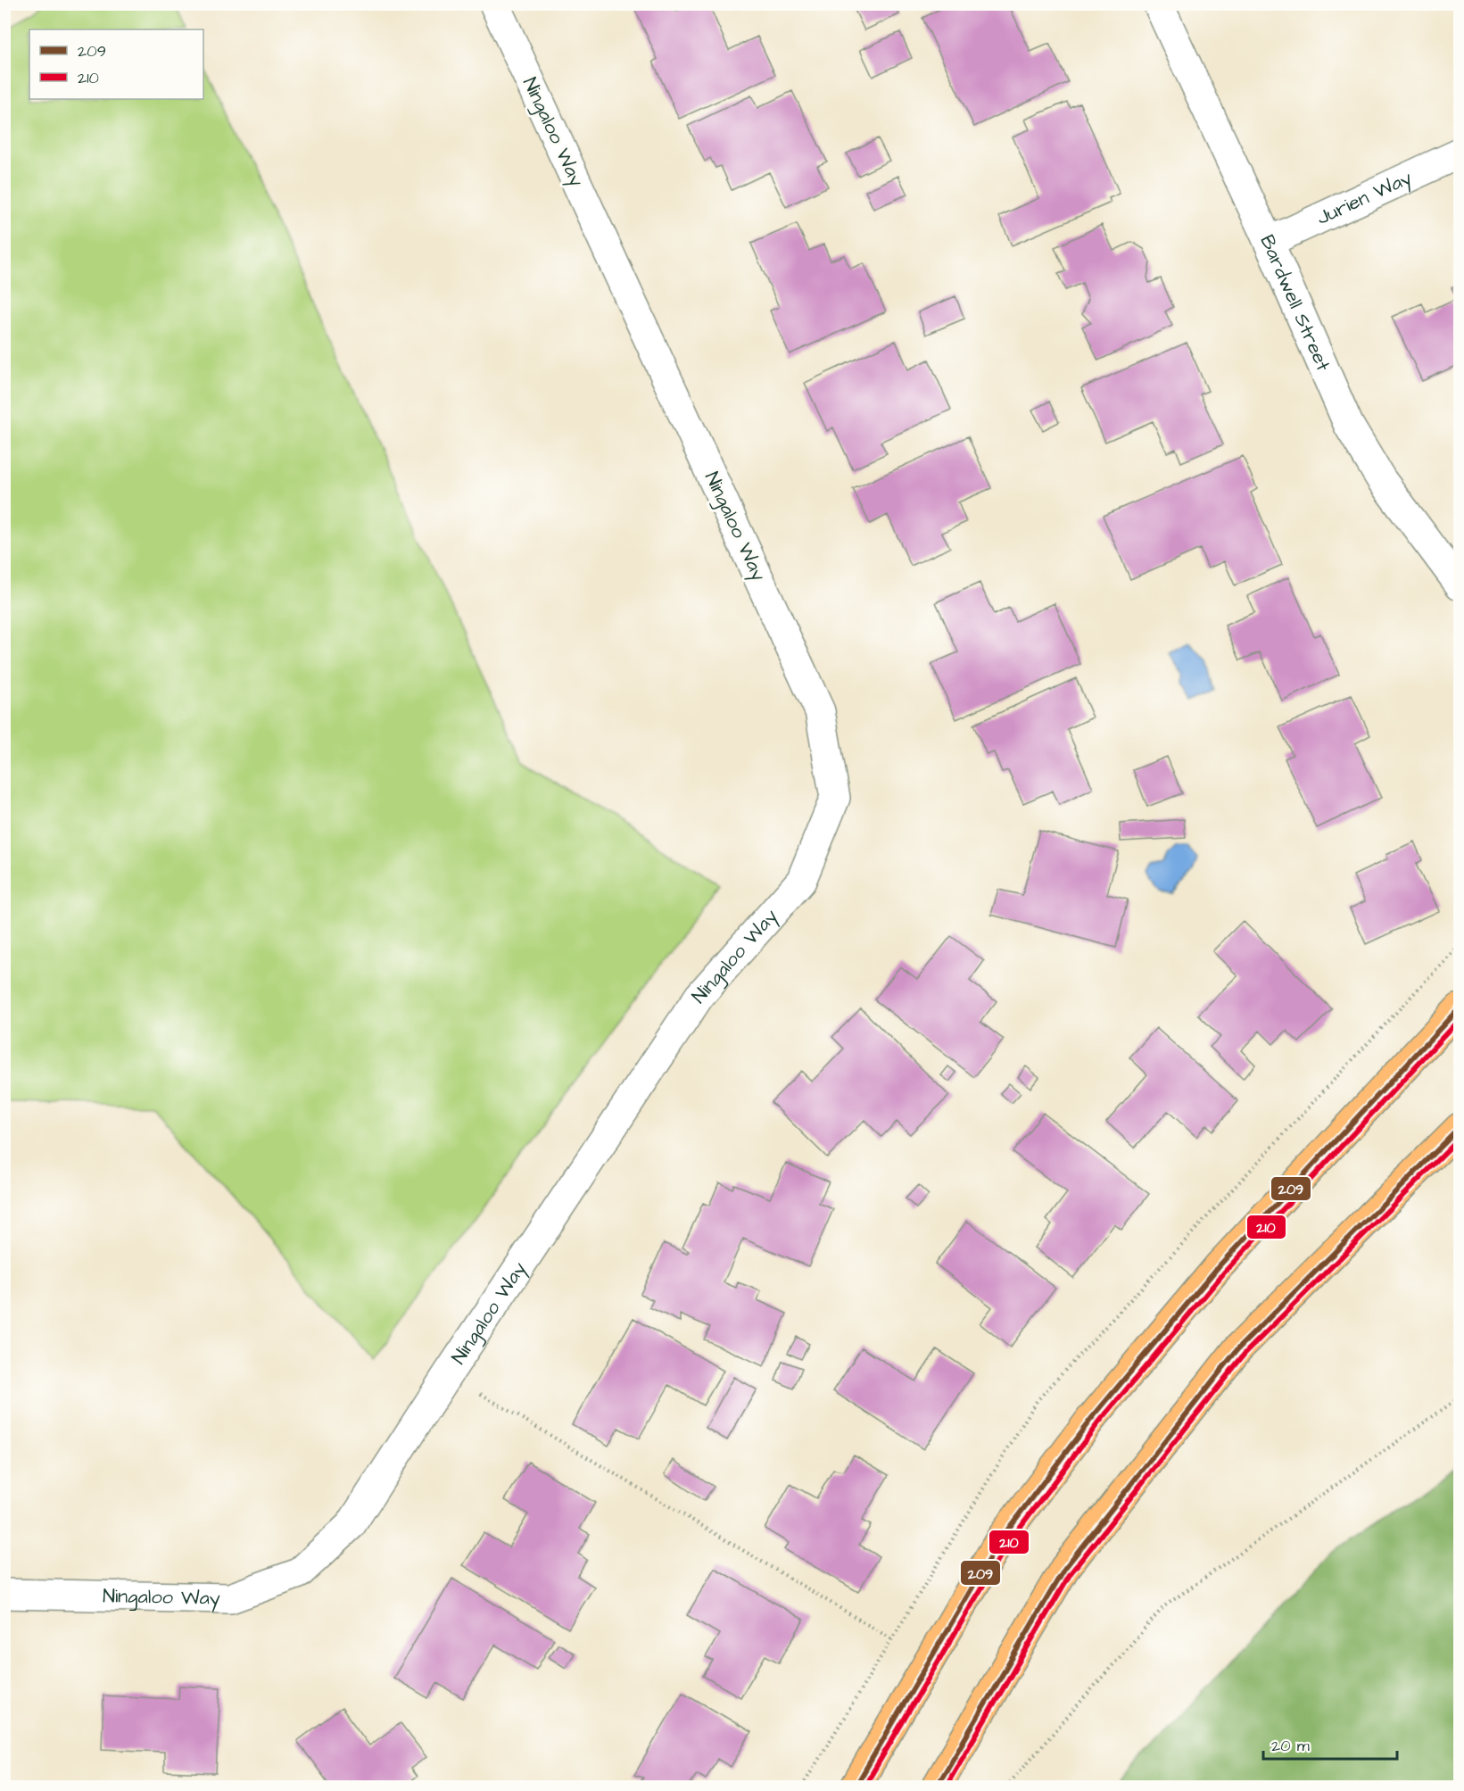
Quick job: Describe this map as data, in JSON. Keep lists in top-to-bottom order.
{
  "streets": {
    "street": ["Ningaloo Way", "Jurien Way", "Bardwell Street"]
  },
  "crossings": [
    ["Jurien Way", "Bardwell Street"]
  ],
  "lines": ["transit line 209", "transit line 210"],
  "legend": ["209", "210"],
  "scale_bar": "20 m"
}
